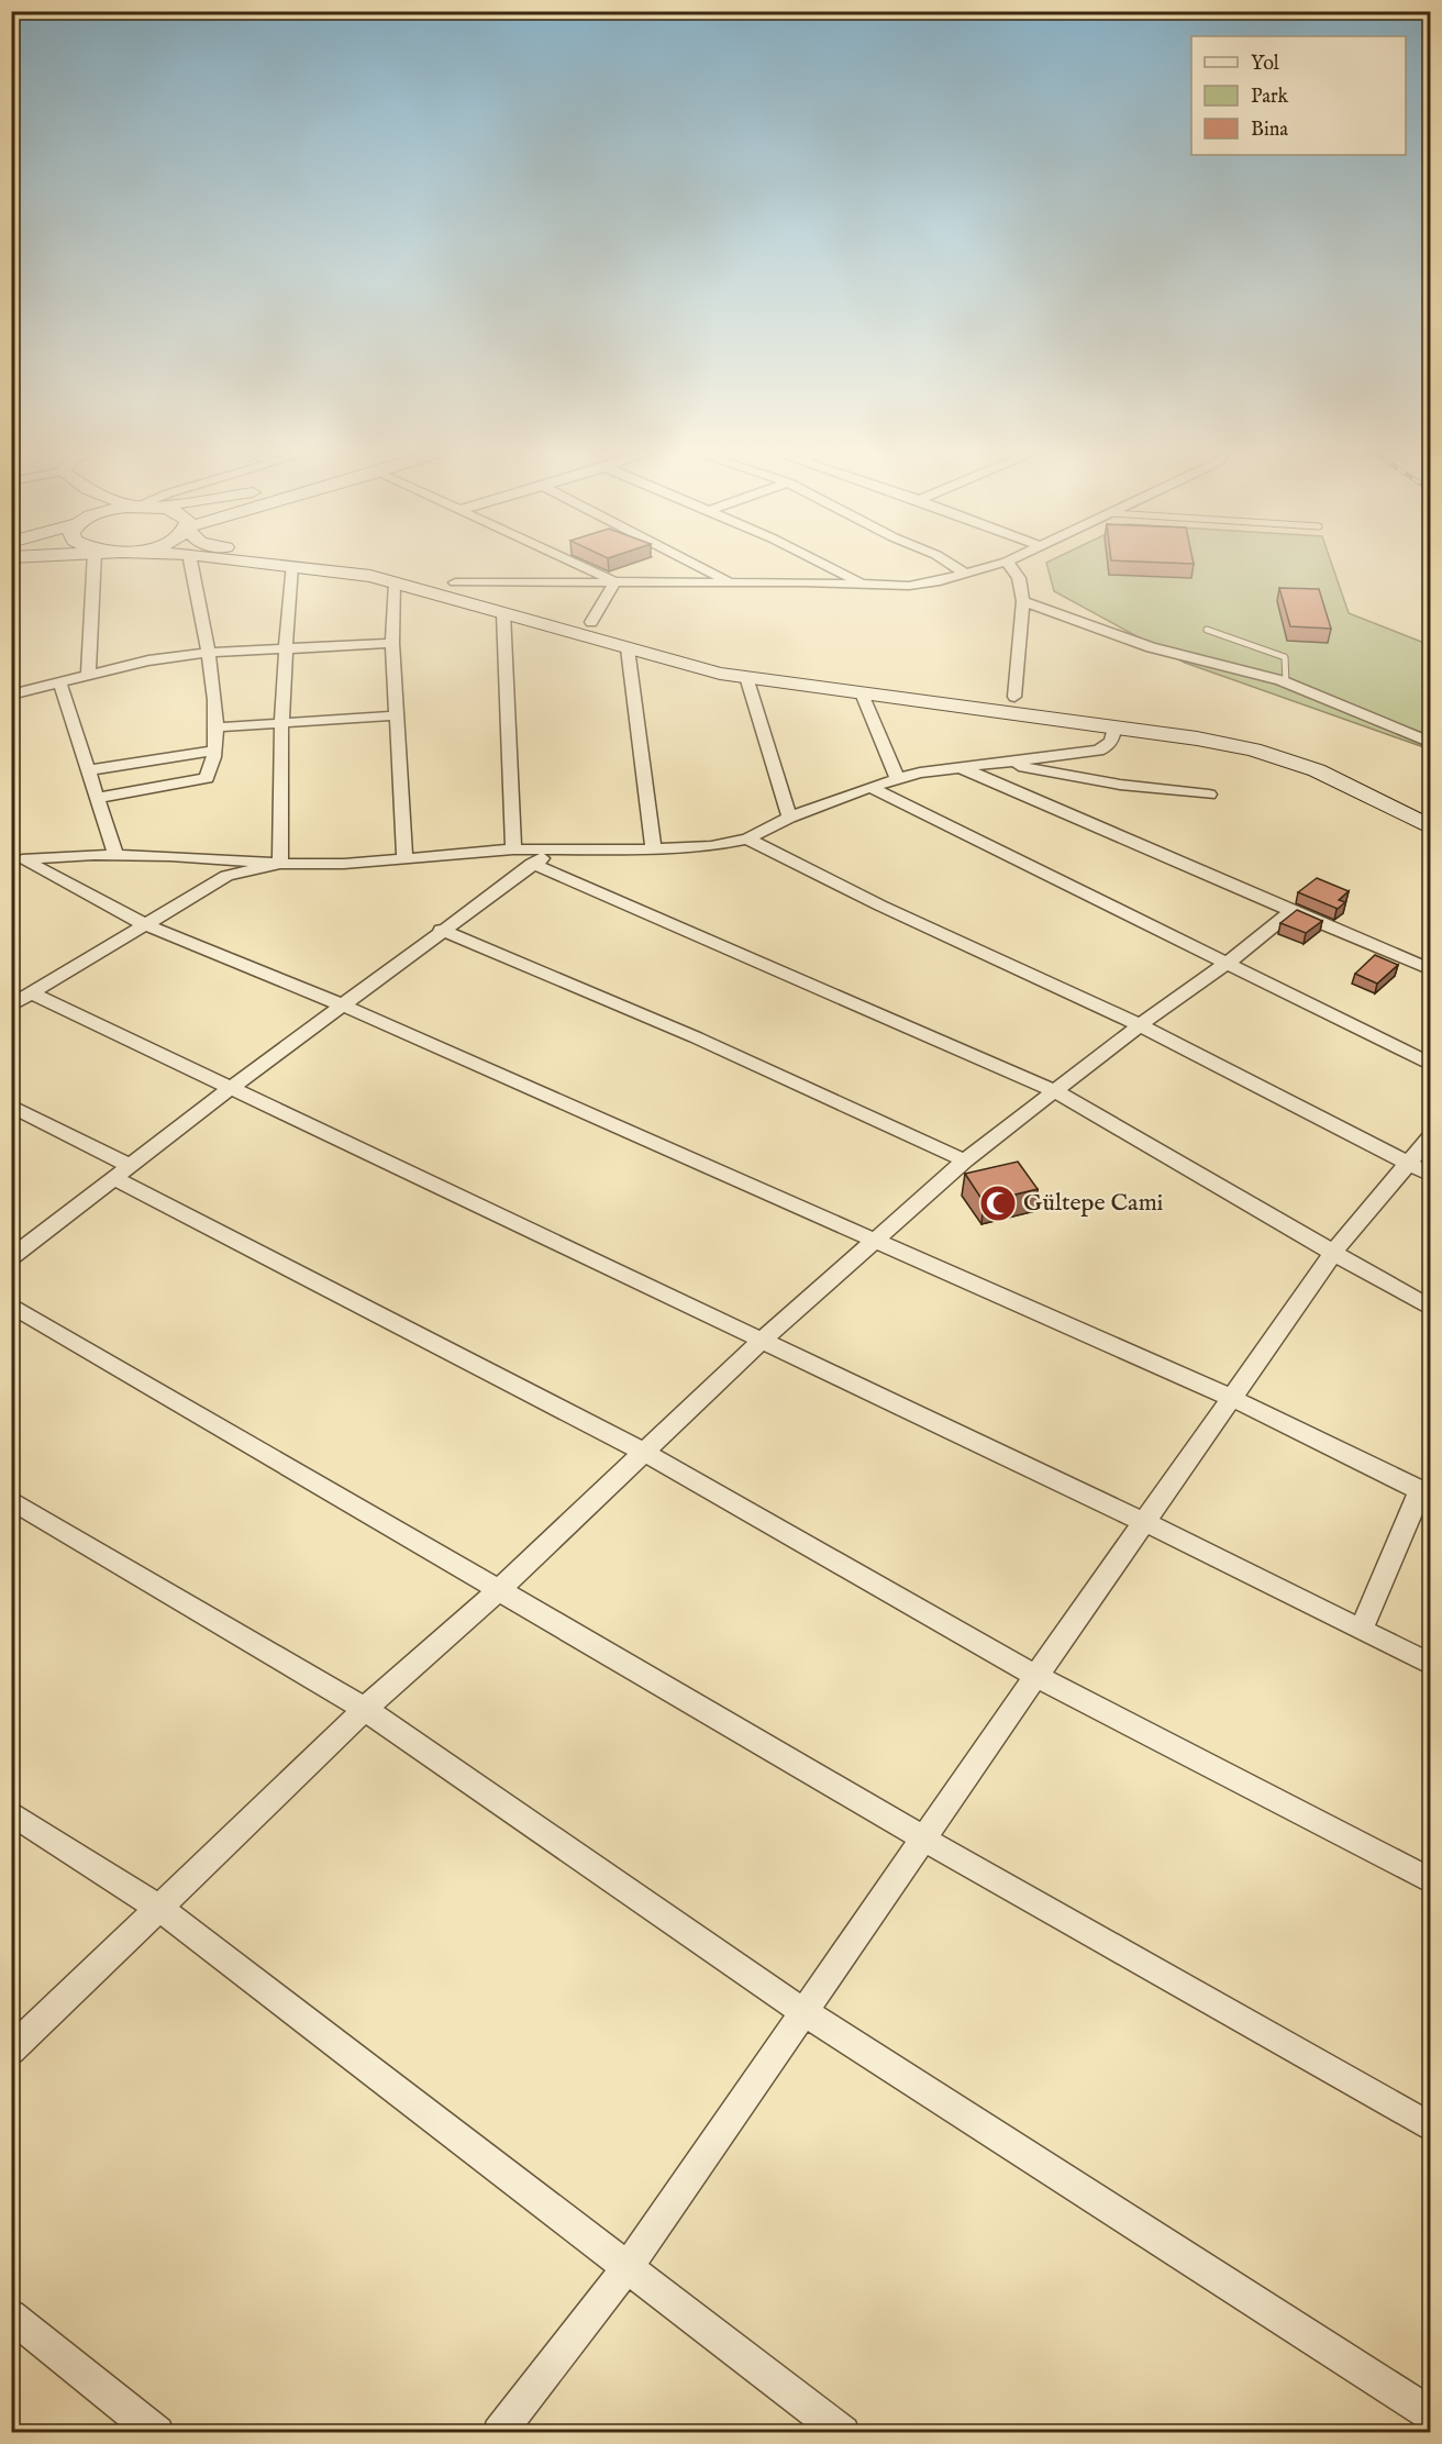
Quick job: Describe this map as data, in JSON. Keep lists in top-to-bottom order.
{
  "places": {
    "mosque": ["Gültepe Cami"]
  },
  "legend": ["Yol", "Park", "Bina"]
}
